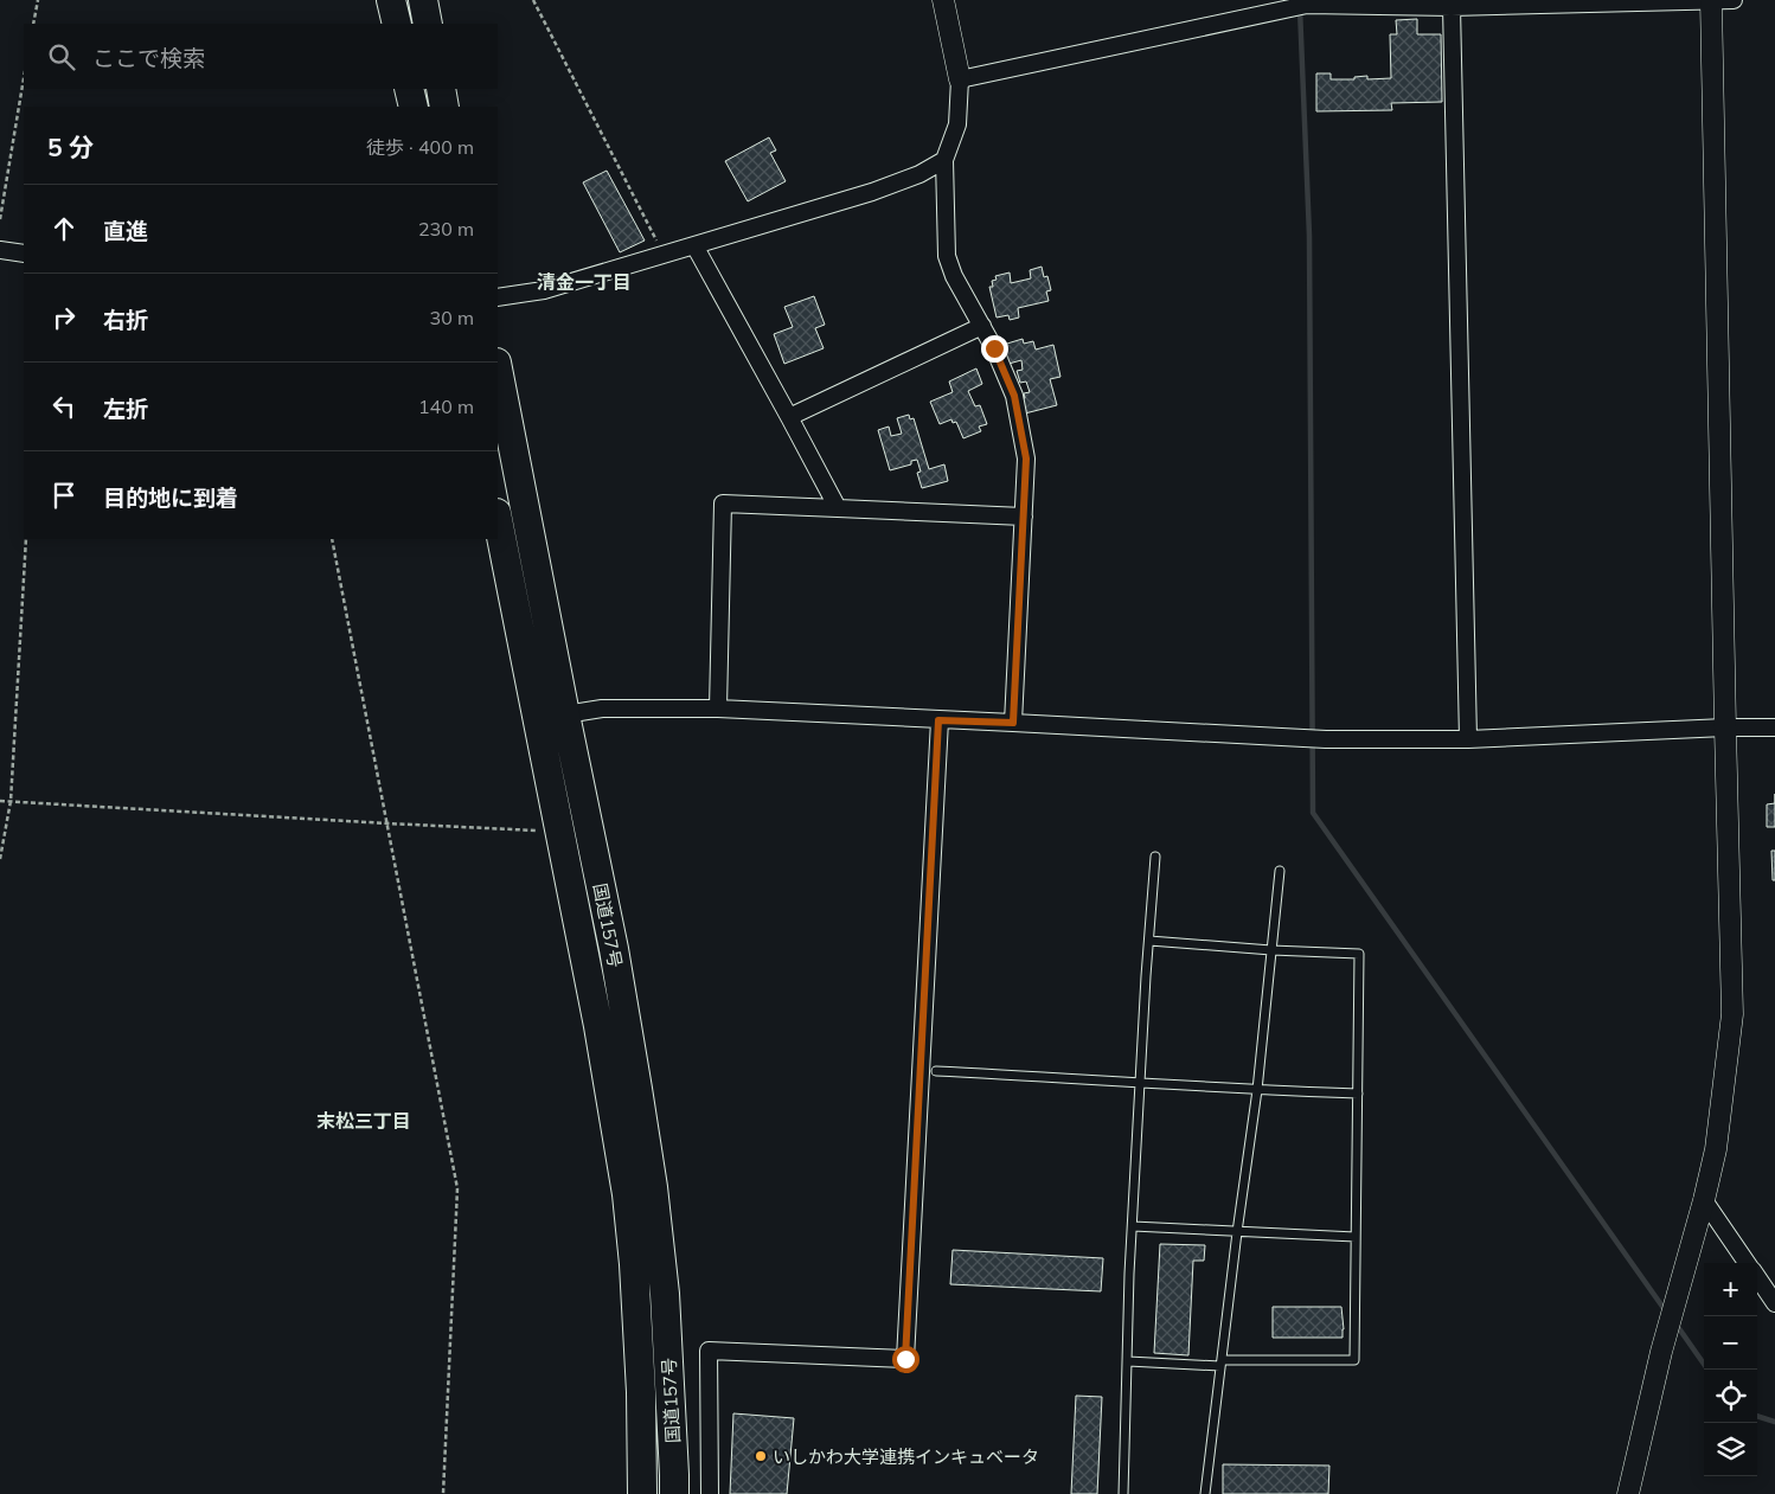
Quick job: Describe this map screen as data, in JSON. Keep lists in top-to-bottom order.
{
  "streets": {
    "highway": ["国道157号"]
  },
  "districts": ["清金一丁目", "末松三丁目"],
  "places": ["いしかわ大学連携インキュベータ"],
  "page": {
    "search": "ここで検索",
    "heading": ["5 分", "徒歩 · 400 m"],
    "list": [
      ["直進", "230 m"],
      ["右折", "30 m"],
      ["左折", "140 m"],
      "目的地に到着"
    ],
    "map_buttons": ["+", "−"]
  }
}
